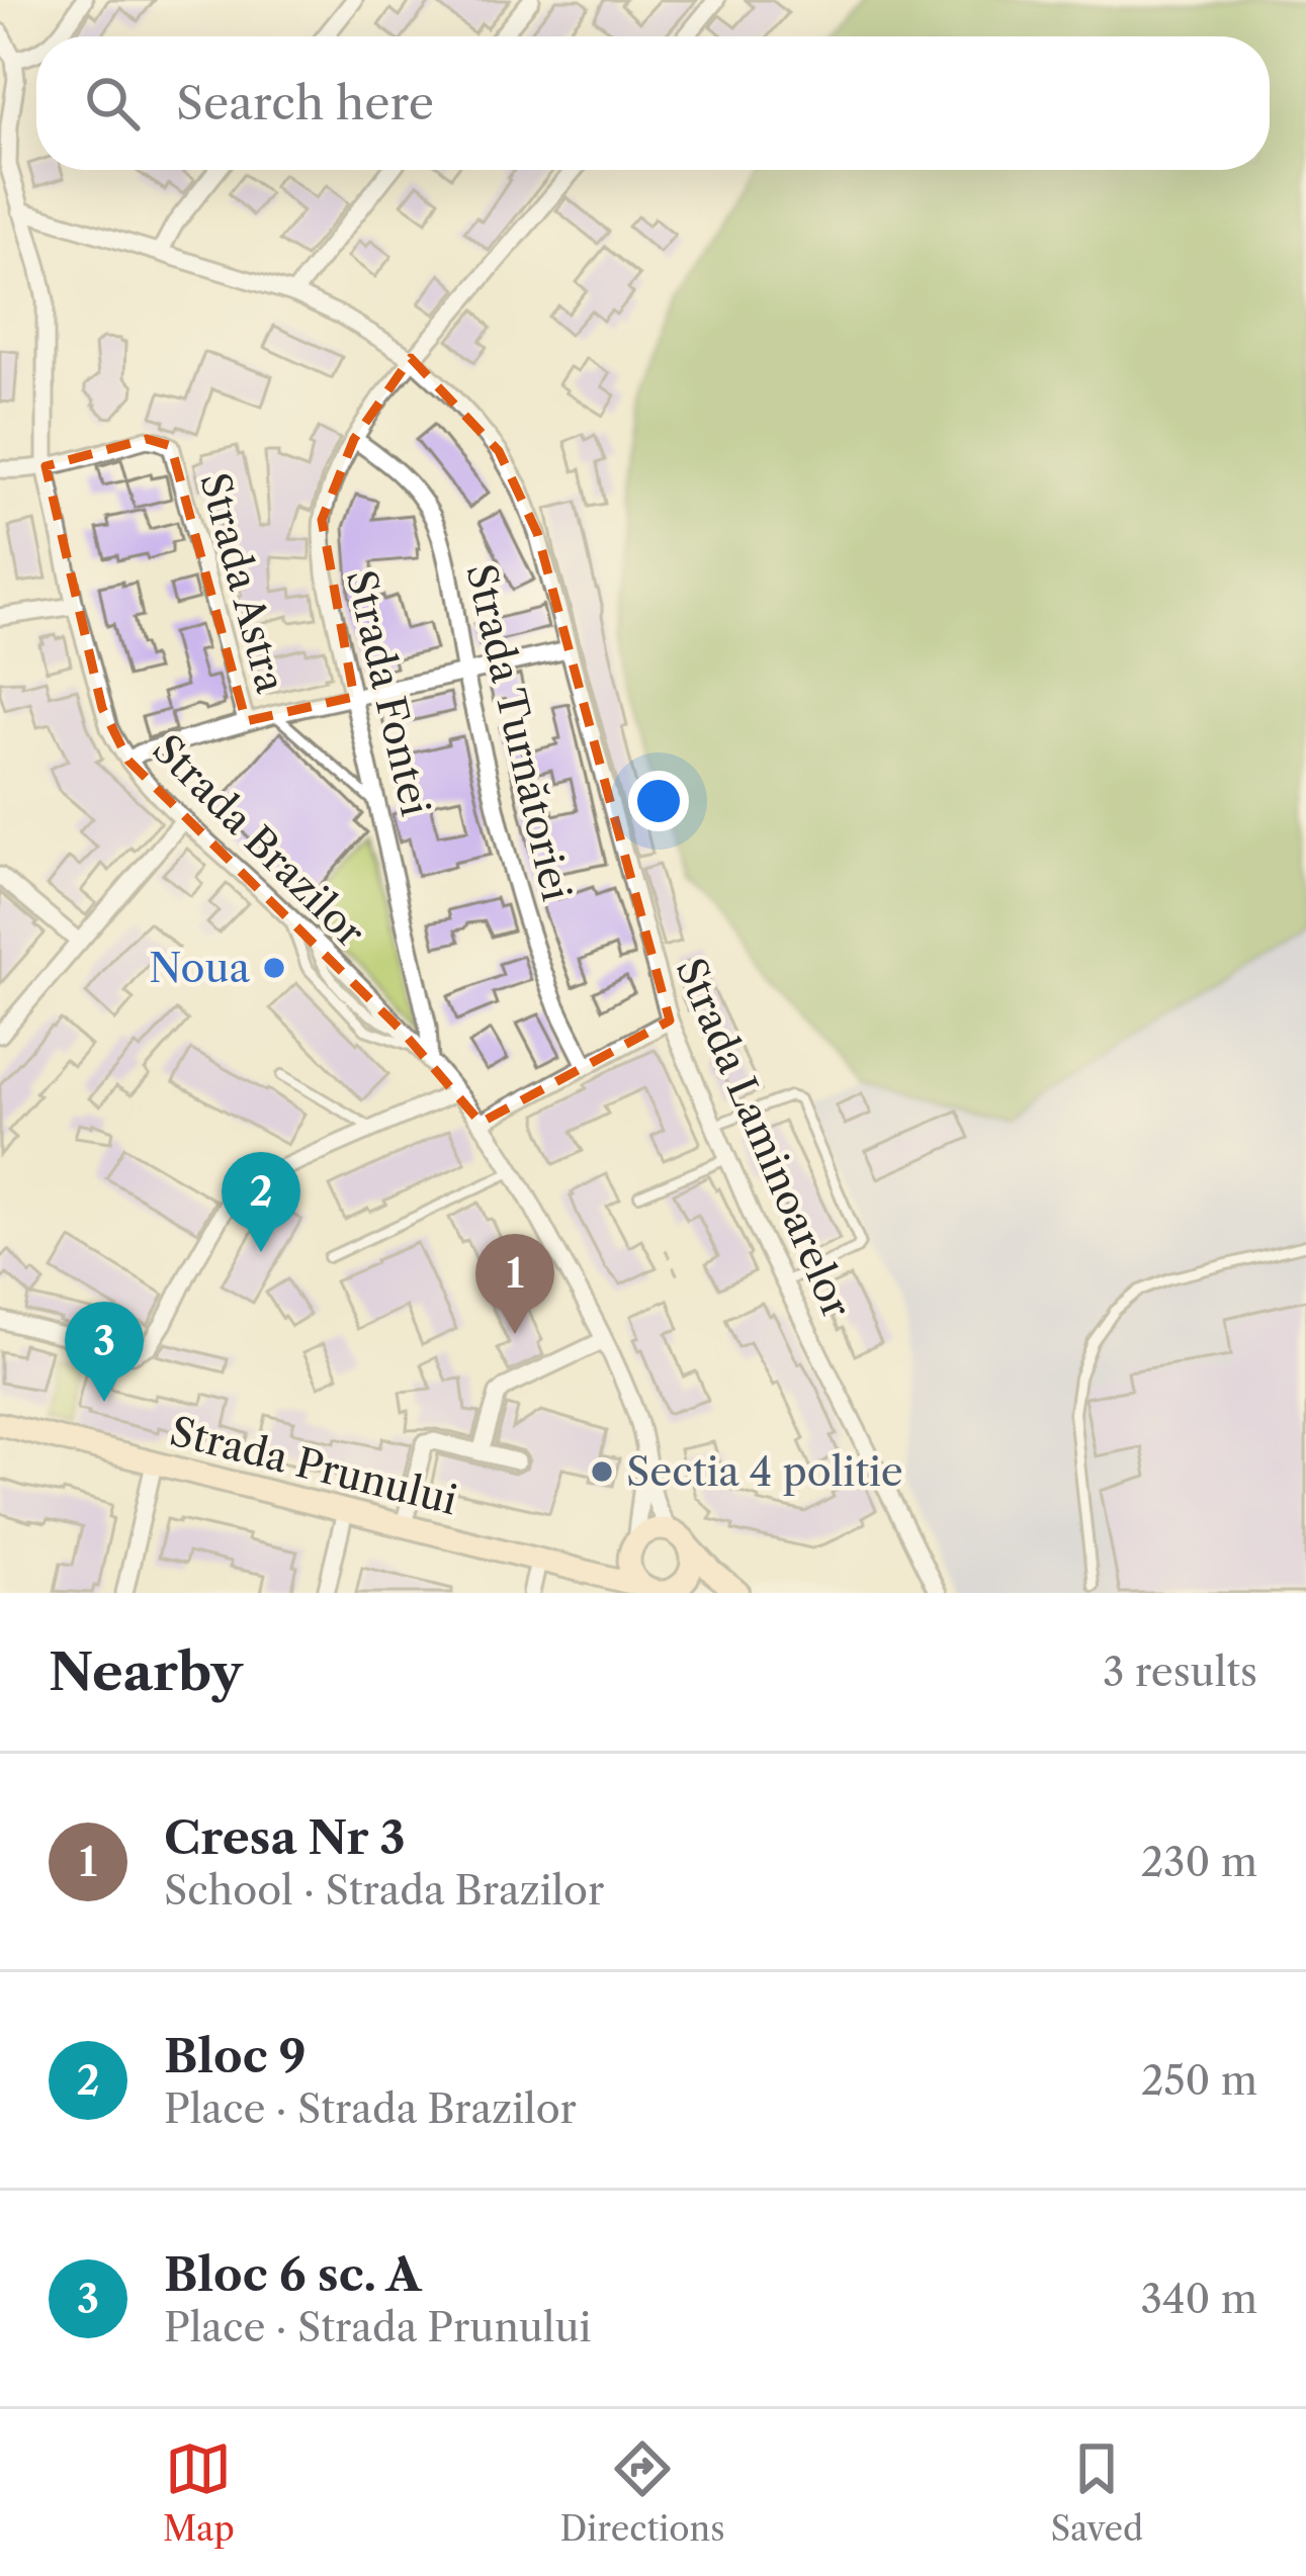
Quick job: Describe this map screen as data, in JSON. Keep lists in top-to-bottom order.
{
  "streets": {
    "street": [
      "Strada Astra",
      "Strada Fontei",
      "Strada Turnătoriei",
      "Strada Brazilor",
      "Strada Laminoarelor",
      "Strada Prunului"
    ]
  },
  "crossings": [
    ["Strada Astra", "Strada Brazilor"],
    ["Strada Fontei", "Strada Turnătoriei"],
    ["Strada Fontei", "Strada Brazilor"],
    ["Strada Fontei", "Strada Laminoarelor"],
    ["Strada Brazilor", "Strada Laminoarelor"],
    ["Strada Brazilor", "Strada Prunului"]
  ],
  "places": ["Noua", "Sectia 4 politie"],
  "page": {
    "search": "Search here",
    "pins": ["2", "1", "3"],
    "heading": ["Nearby", "3 results"],
    "list": [
      {
        "mark": "1",
        "name": "Cresa Nr 3",
        "note": "School · Strada Brazilor",
        "value": "230 m"
      },
      {
        "mark": "2",
        "name": "Bloc 9",
        "note": "Place · Strada Brazilor",
        "value": "250 m"
      },
      {
        "mark": "3",
        "name": "Bloc 6 sc. A",
        "note": "Place · Strada Prunului",
        "value": "340 m"
      }
    ],
    "nav": ["Map", "Directions", "Saved"]
  }
}
